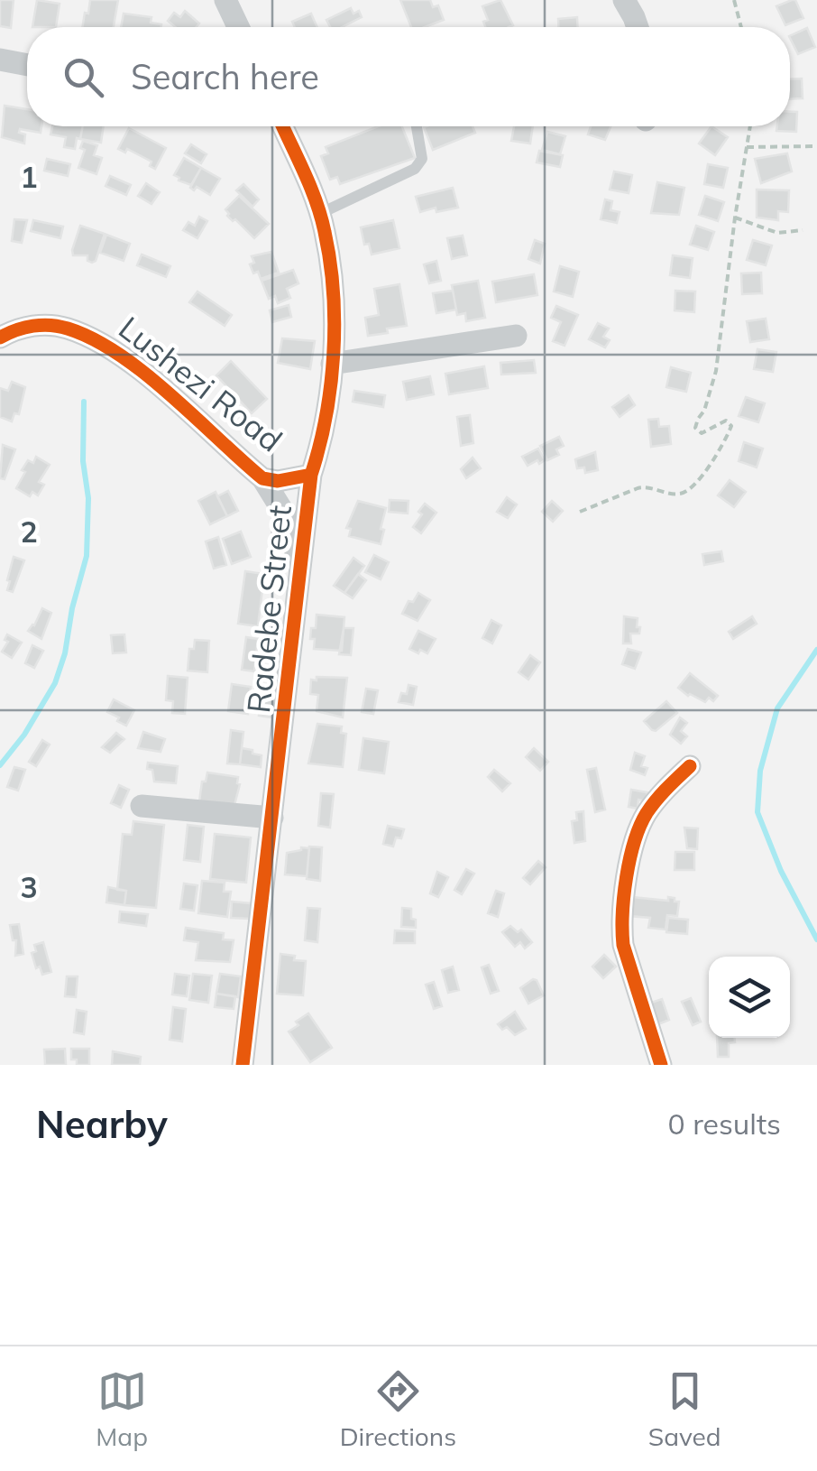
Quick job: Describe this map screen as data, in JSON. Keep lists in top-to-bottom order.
{
  "streets": {
    "street": ["Lushezi Road", "Radebe Street"]
  },
  "crossings": [
    ["Lushezi Road", "Radebe Street"]
  ],
  "page": {
    "search": "Search here",
    "heading": ["Nearby", "0 results"],
    "nav": ["Map", "Directions", "Saved"]
  },
  "grid": {
    "rows": ["1", "2", "3"]
  }
}
